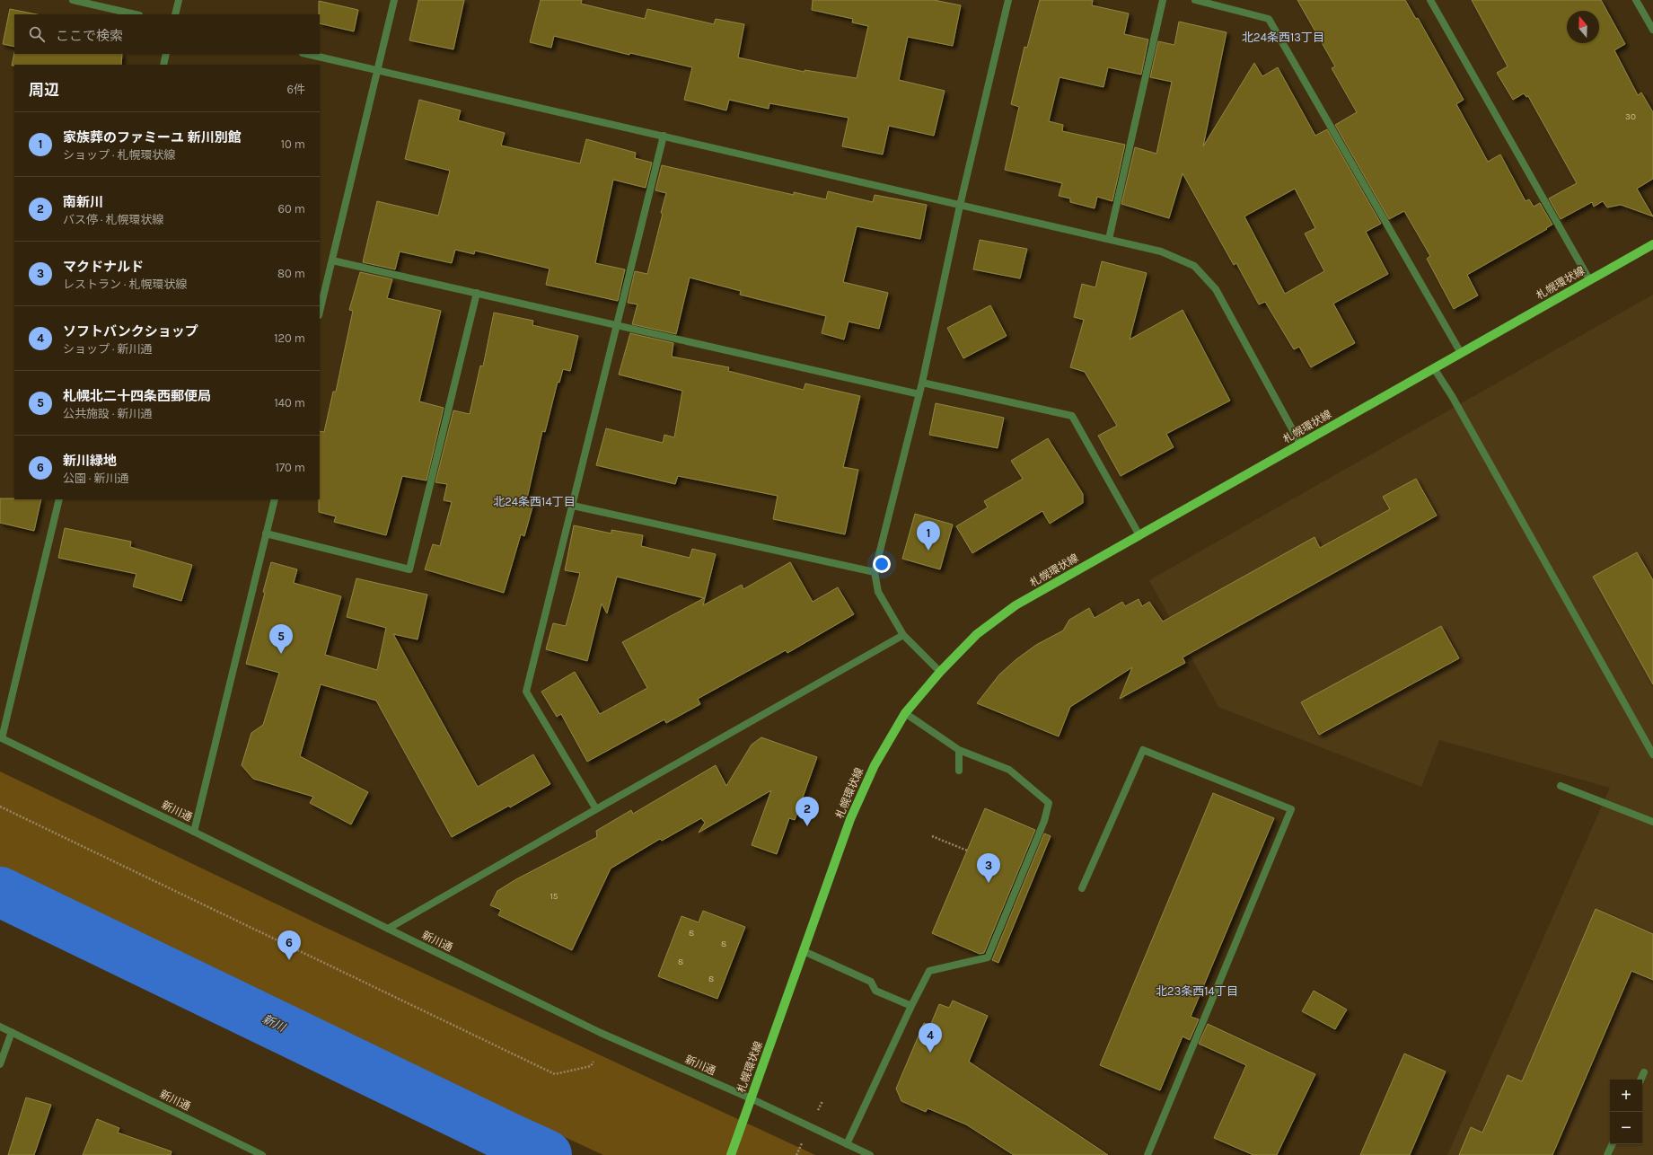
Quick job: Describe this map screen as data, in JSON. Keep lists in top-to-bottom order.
{
  "streets": {
    "main road": ["札幌環状線"],
    "street": ["新川通"]
  },
  "crossings": [
    ["札幌環状線", "新川通"]
  ],
  "districts": ["北24条西13丁目", "北24条西14丁目", "北23条西14丁目"],
  "water": ["新川"],
  "house_numbers": [
    "30",
    "15",
    "8",
    "8",
    "8",
    "8"
  ],
  "north": "top",
  "page": {
    "search": "ここで検索",
    "heading": ["周辺", "6件"],
    "list": [
      {
        "mark": "1",
        "name": "家族葬のファミーユ 新川別館",
        "note": "ショップ · 札幌環状線",
        "value": "10 m"
      },
      {
        "mark": "2",
        "name": "南新川",
        "note": "バス停 · 札幌環状線",
        "value": "60 m"
      },
      {
        "mark": "3",
        "name": "マクドナルド",
        "note": "レストラン · 札幌環状線",
        "value": "80 m"
      },
      {
        "mark": "4",
        "name": "ソフトバンクショップ",
        "note": "ショップ · 新川通",
        "value": "120 m"
      },
      {
        "mark": "5",
        "name": "札幌北二十四条西郵便局",
        "note": "公共施設 · 新川通",
        "value": "140 m"
      },
      {
        "mark": "6",
        "name": "新川緑地",
        "note": "公園 · 新川通",
        "value": "170 m"
      }
    ],
    "pins": [
      "1",
      "5",
      "2",
      "3",
      "6",
      "4"
    ],
    "map_buttons": ["+", "−"]
  }
}
